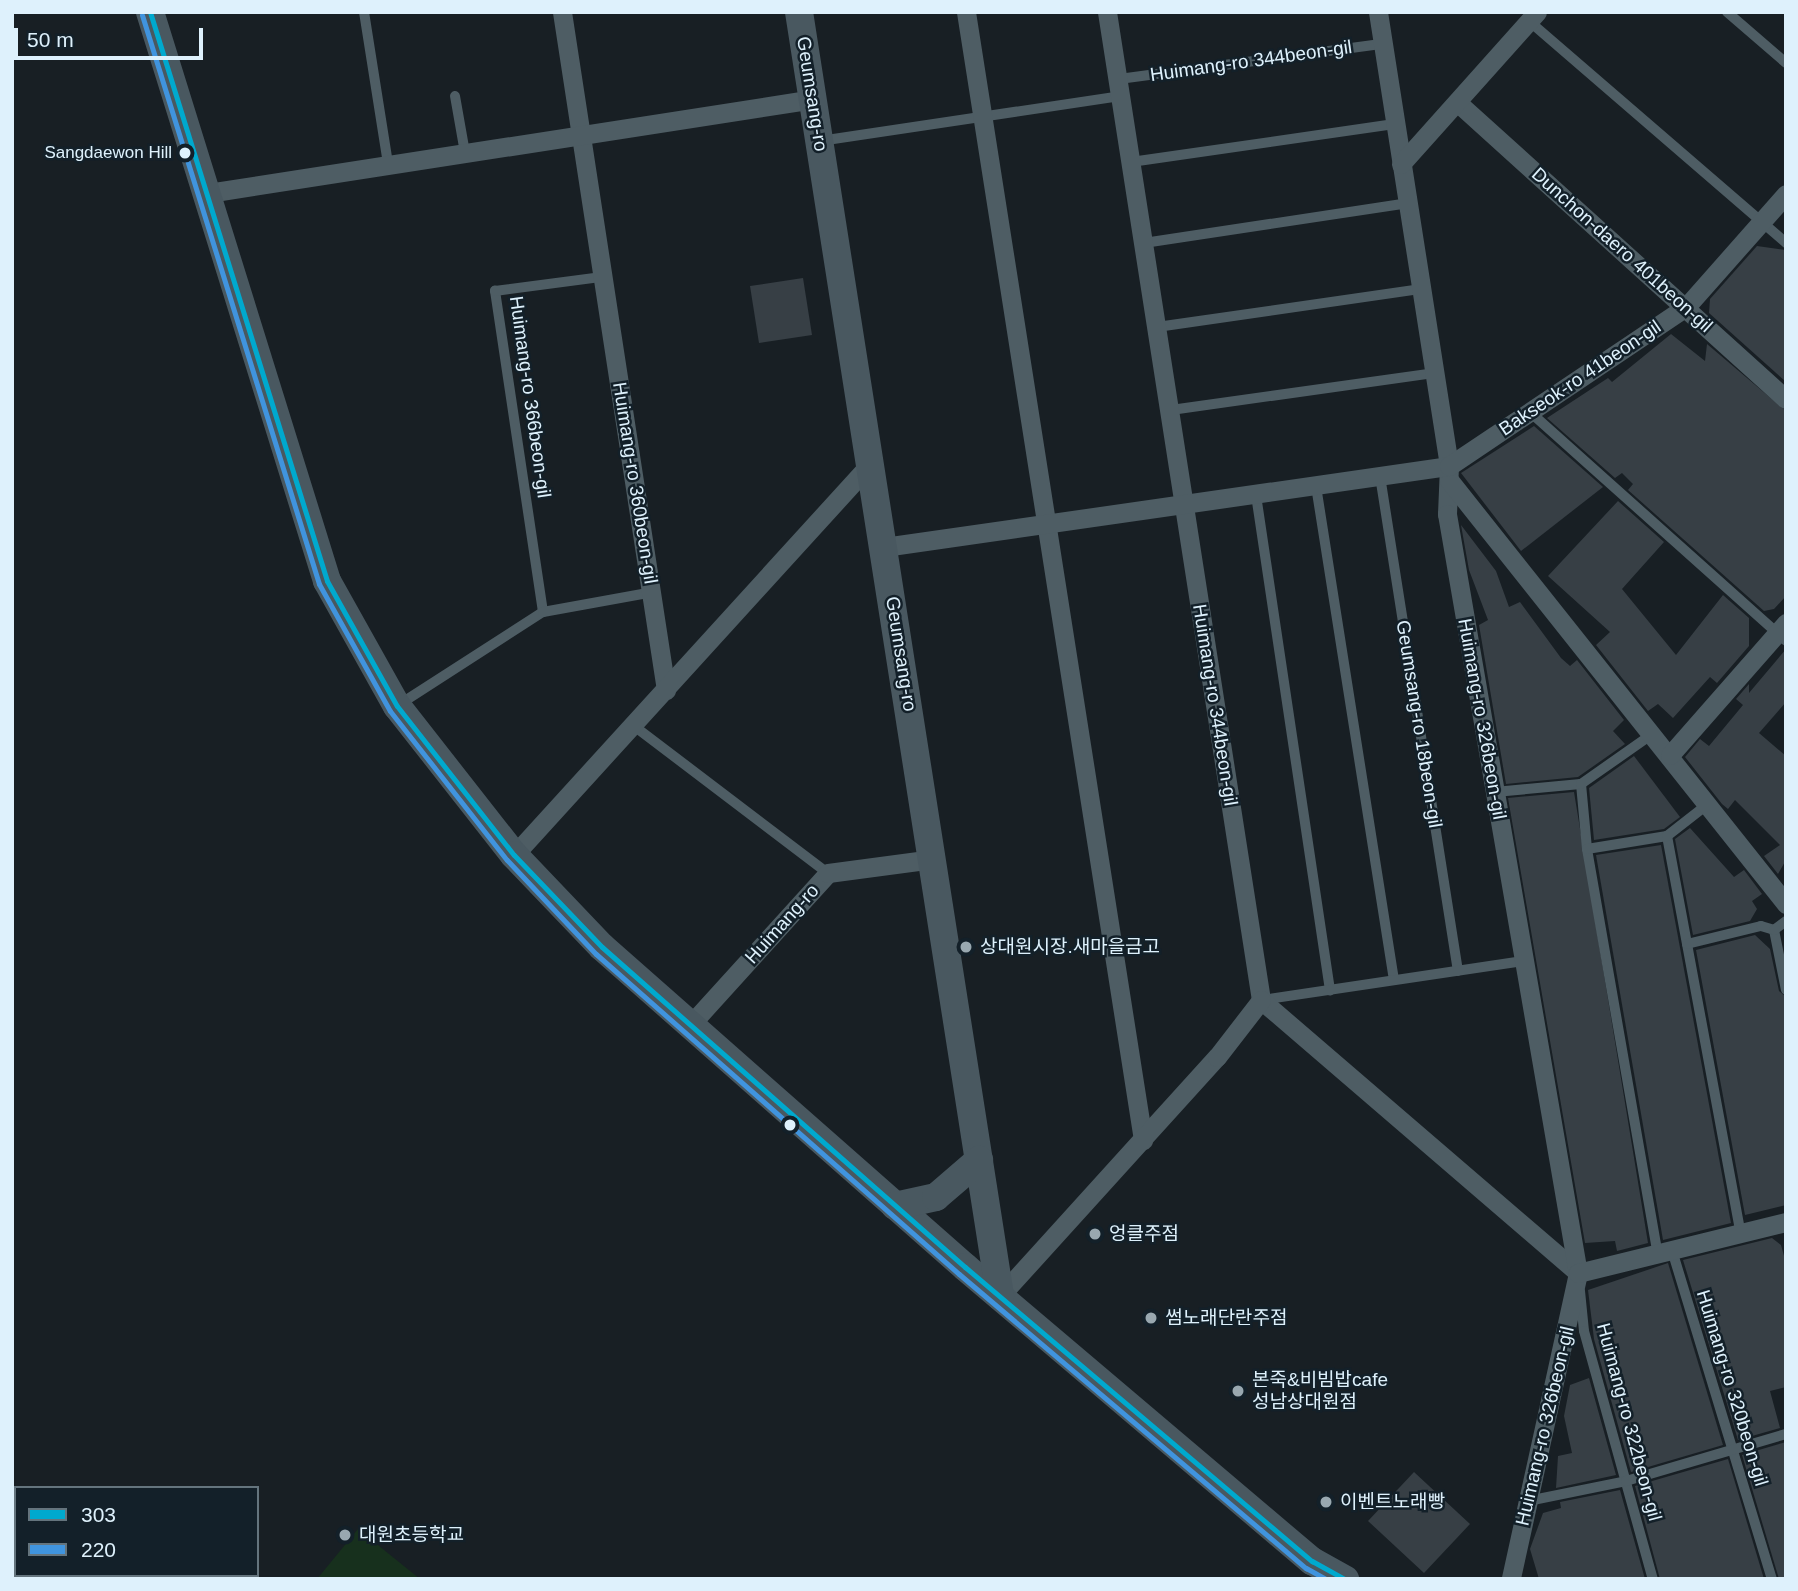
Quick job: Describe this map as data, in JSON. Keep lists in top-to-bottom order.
{
  "streets": {
    "main road": ["Geumsang-ro"],
    "street": [
      "Huimang-ro 344beon-gil",
      "Dunchon-daero 401beon-gil",
      "Bakseok-ro 41beon-gil",
      "Huimang-ro 360beon-gil",
      "Huimang-ro 326beon-gil",
      "Huimang-ro"
    ],
    "lane": [
      "Huimang-ro 366beon-gil",
      "Geumsang-ro 18beon-gil",
      "Huimang-ro 320beon-gil",
      "Huimang-ro 322beon-gil"
    ]
  },
  "crossings": [
    ["Huimang-ro 344beon-gil", "Huimang-ro 326beon-gil"],
    ["Geumsang-ro", "Huimang-ro"],
    ["Dunchon-daero 401beon-gil", "Bakseok-ro 41beon-gil"],
    ["Bakseok-ro 41beon-gil", "Huimang-ro 326beon-gil"],
    ["Huimang-ro 366beon-gil", "Huimang-ro 360beon-gil"],
    ["Huimang-ro 326beon-gil", "Huimang-ro 322beon-gil"]
  ],
  "places": [
    "Sangdaewon Hill",
    "상대원시장.새마을금고",
    "엉클주점",
    "썸노래단란주점",
    "본죽&비빔밥cafe 성남상대원점",
    "이벤트노래빵",
    "대원초등학교"
  ],
  "lines": ["transit line 303", "transit line 220"],
  "legend": ["303", "220"],
  "scale_bar": "50 m"
}
